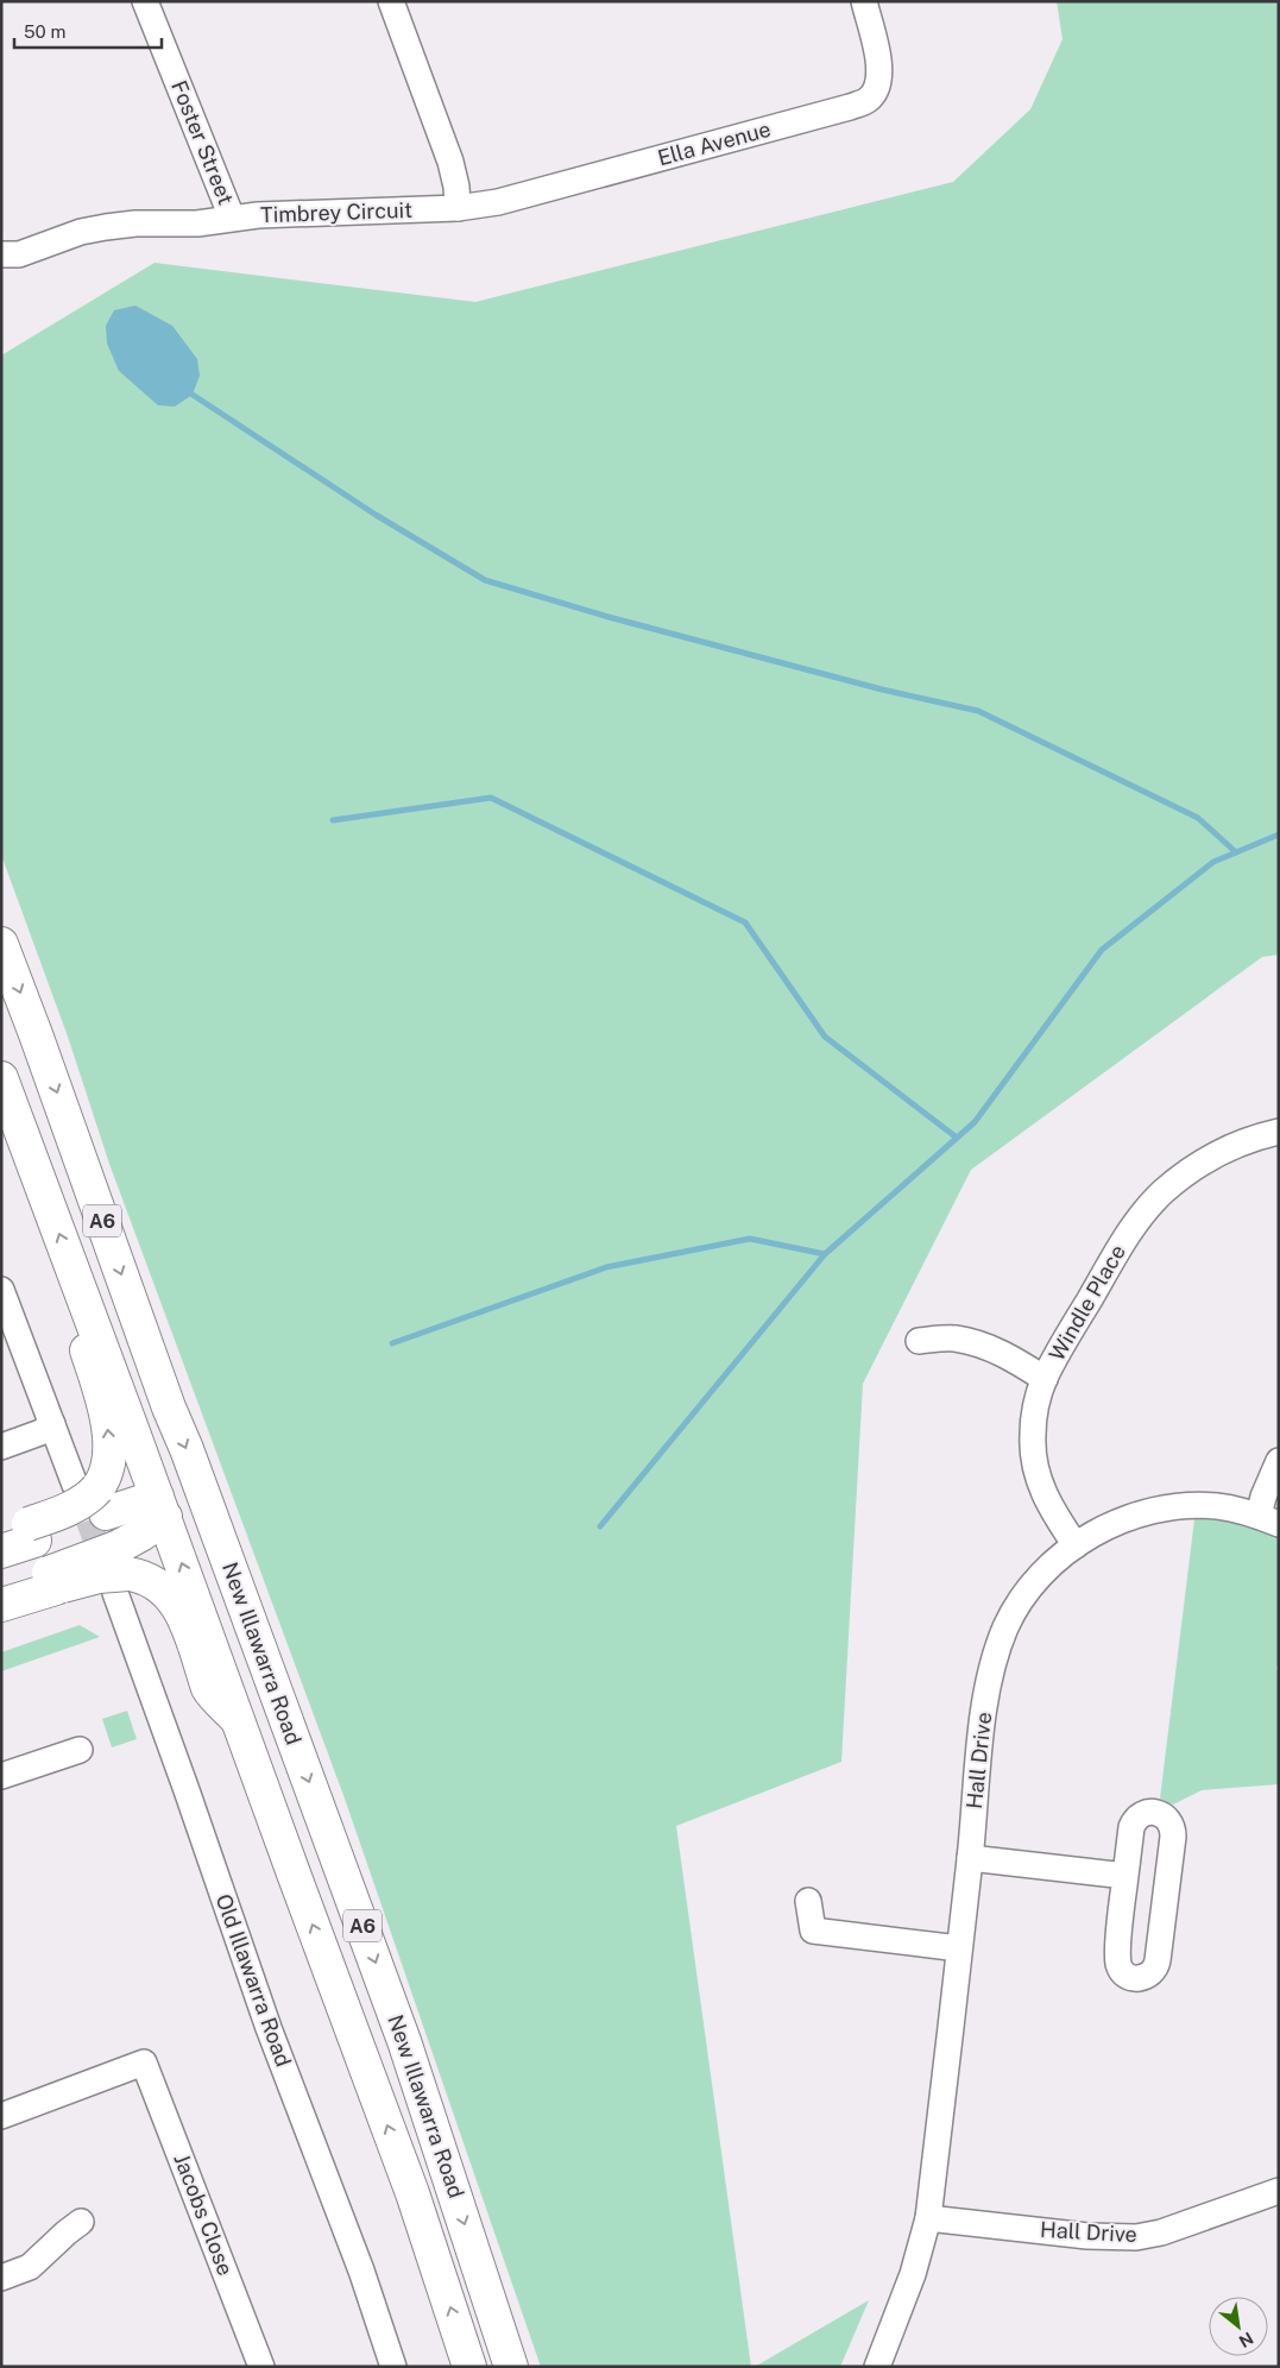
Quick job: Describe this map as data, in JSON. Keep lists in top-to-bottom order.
{
  "streets": {
    "main road": ["A6", "New Illawarra Road"],
    "street": [
      "Foster Street",
      "Ella Avenue",
      "Timbrey Circuit",
      "Windle Place",
      "Hall Drive",
      "Old Illawarra Road",
      "Jacobs Close"
    ]
  },
  "crossings": [
    ["Foster Street", "Timbrey Circuit"],
    ["Ella Avenue", "Timbrey Circuit"],
    ["Windle Place", "Hall Drive"]
  ],
  "scale_bar": "50 m",
  "north": "bottom right"
}
